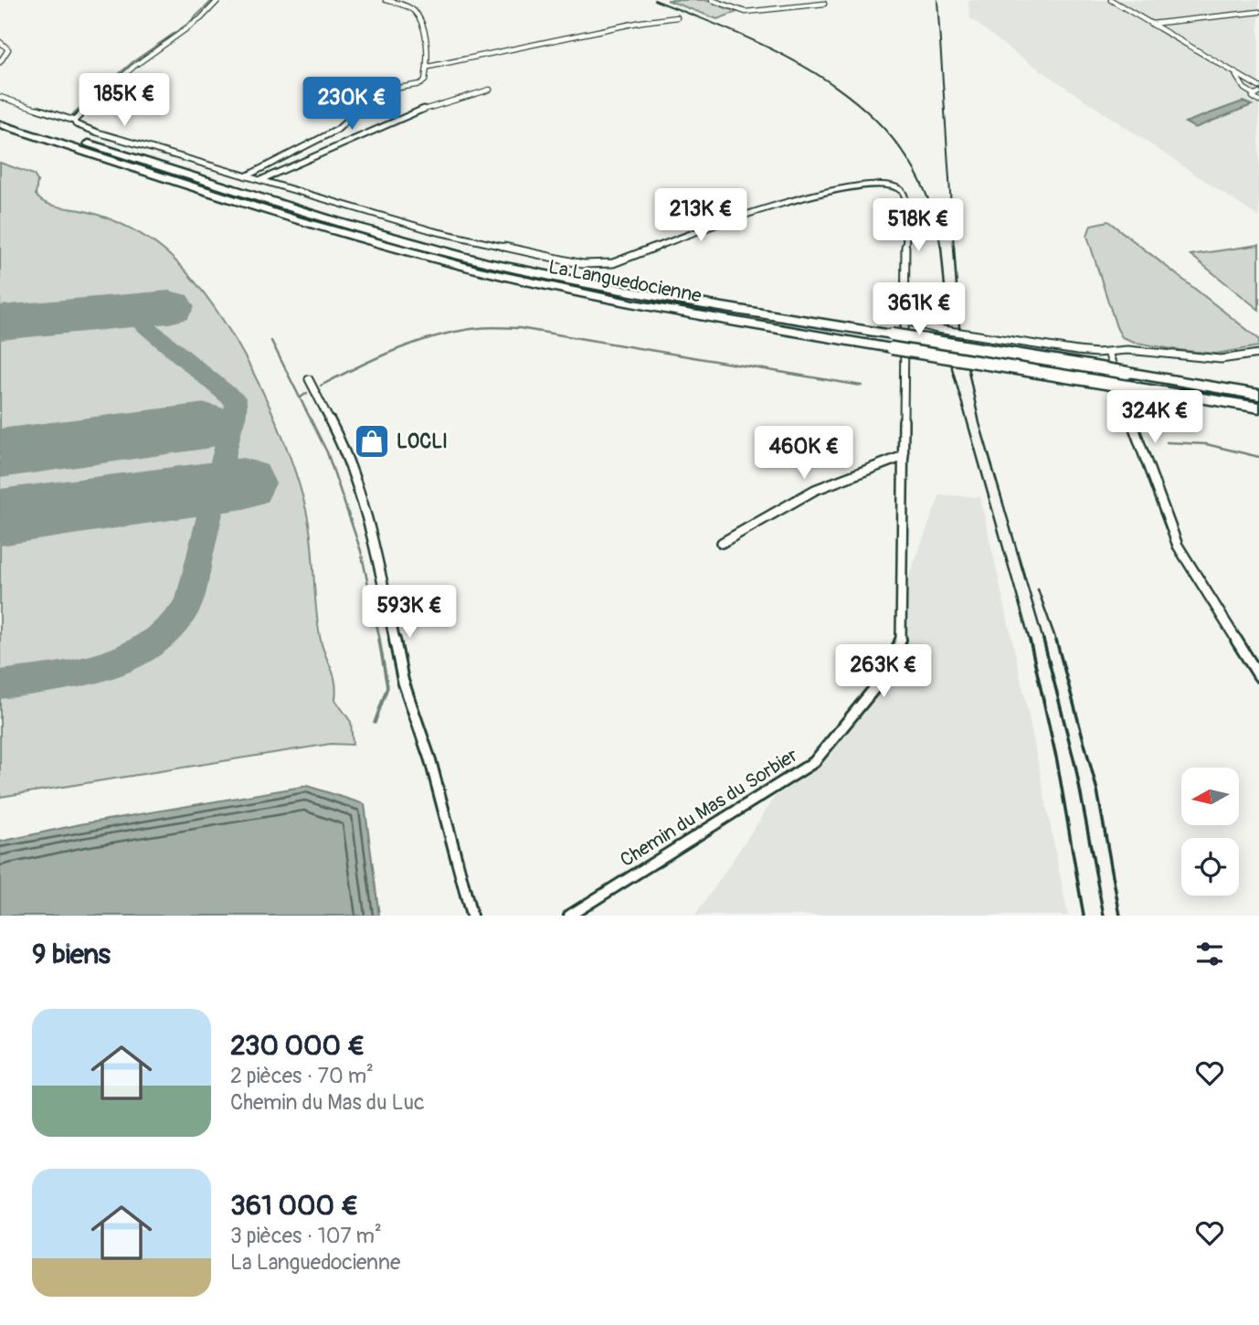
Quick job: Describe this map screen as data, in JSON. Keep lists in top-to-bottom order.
{
  "streets": {
    "highway": ["La Languedocienne"],
    "street": ["Chemin du Mas du Sorbier"]
  },
  "places": {
    "shop": ["LOCLI"]
  },
  "north": "left",
  "page": {
    "price": [
      "185K €",
      "230K €",
      "213K €",
      "518K €",
      "361K €",
      "324K €",
      "460K €",
      "593K €",
      "263K €"
    ],
    "heading": "9 biens",
    "list": [
      {
        "name": "230 000 €",
        "note": "2 pièces · 70 m² · Chemin du Mas du Luc"
      },
      {
        "name": "361 000 €",
        "note": "3 pièces · 107 m² · La Languedocienne"
      }
    ]
  }
}
